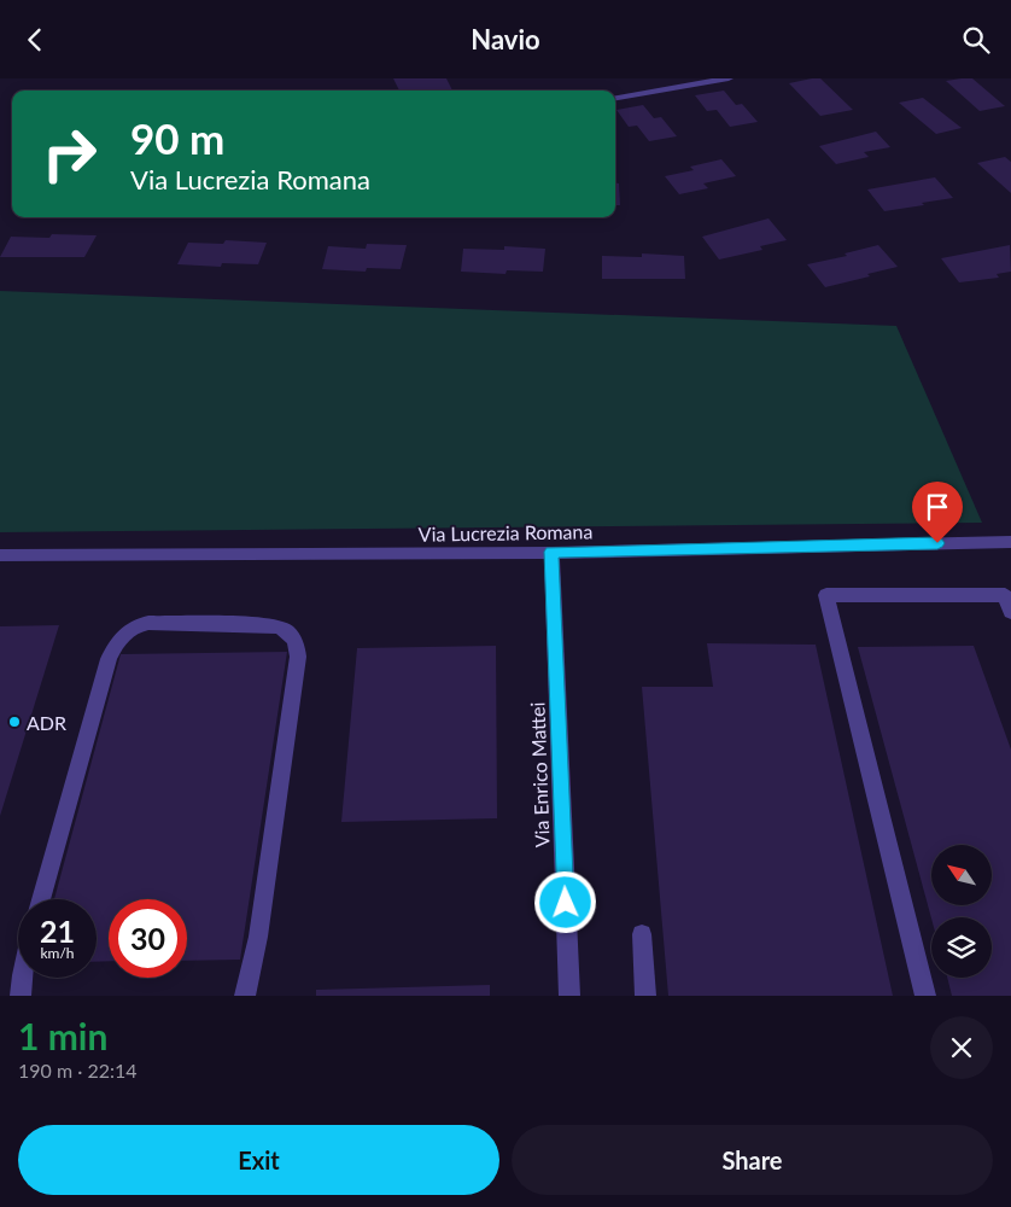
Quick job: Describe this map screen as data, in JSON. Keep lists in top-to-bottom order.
{
  "streets": {
    "street": ["Via Lucrezia Romana", "Via Enrico Mattei"]
  },
  "crossings": [
    ["Via Lucrezia Romana", "Via Enrico Mattei"]
  ],
  "places": ["ADR"],
  "north": "top left",
  "page": {
    "header": "Navio",
    "turn": ["90 m", "Via Lucrezia Romana"],
    "speed": "21 km/h",
    "limit": "30",
    "heading": ["1 min", "190 m · 22:14"],
    "buttons": ["Exit", "Share"]
  }
}
